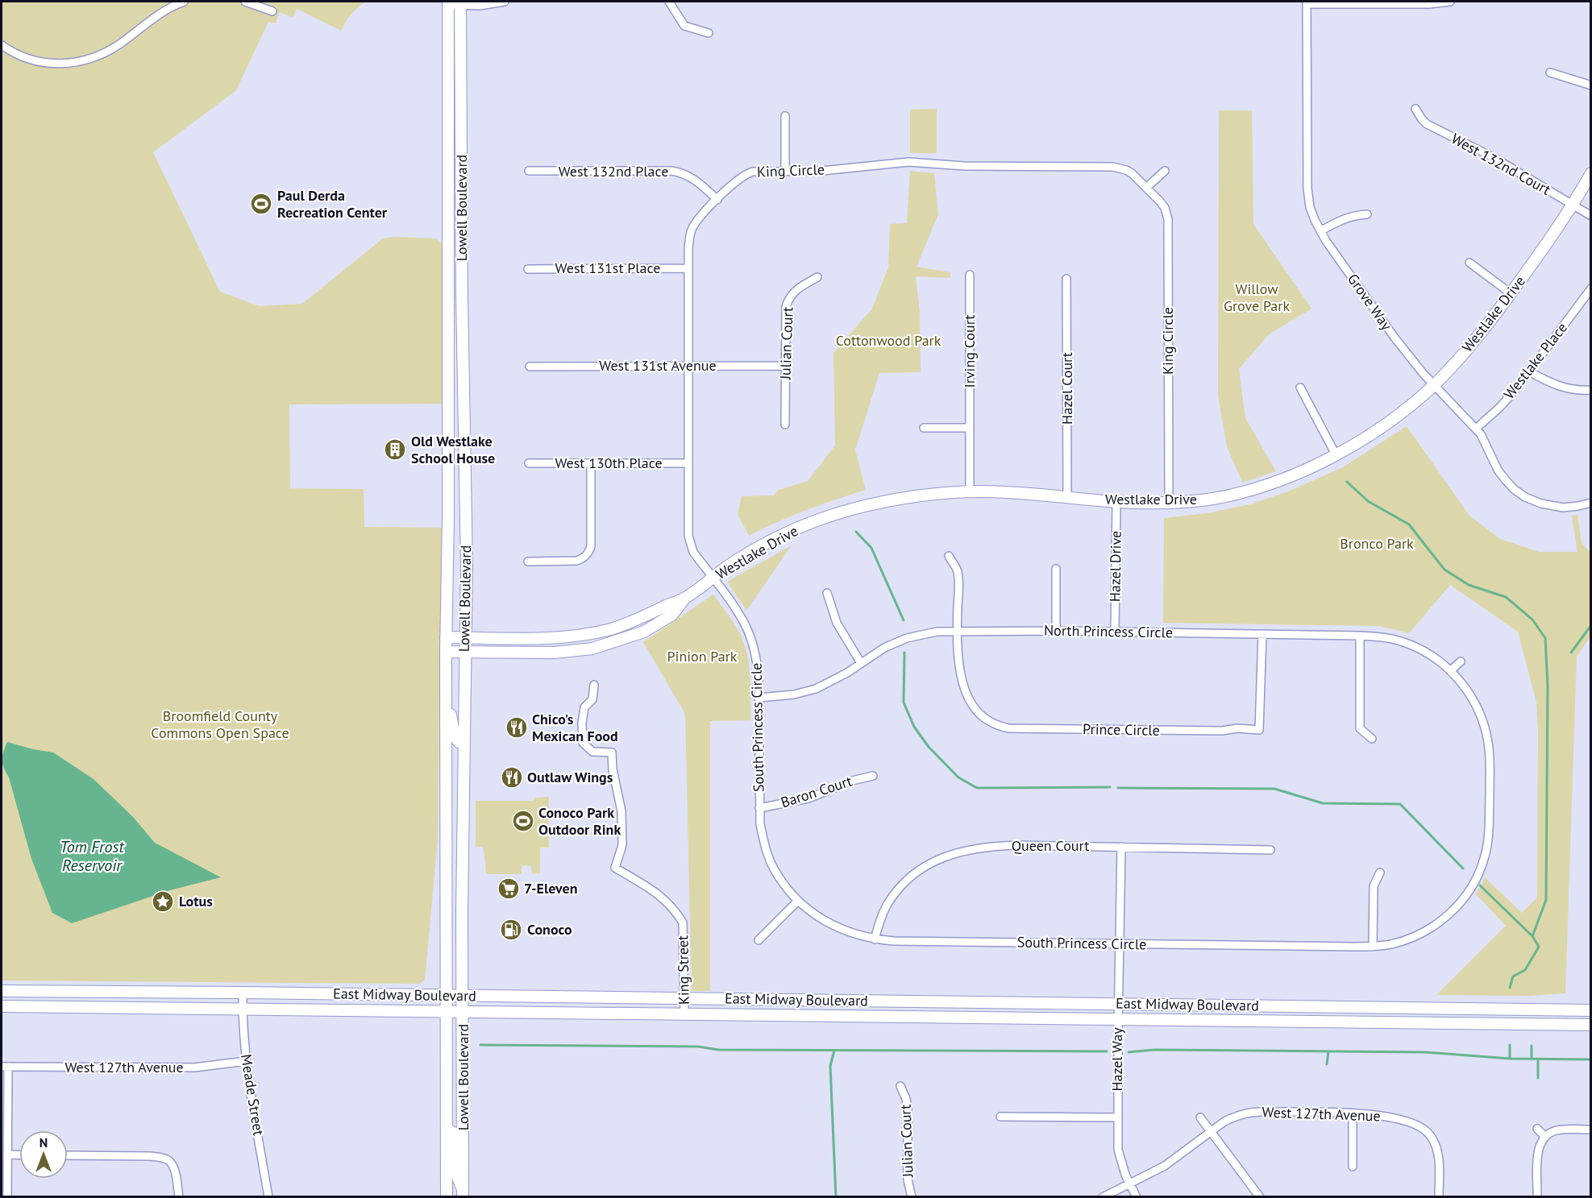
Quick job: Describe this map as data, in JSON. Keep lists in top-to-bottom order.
{
  "streets": {
    "main road": ["Lowell Boulevard", "Westlake Drive", "East Midway Boulevard"],
    "street": [
      "West 132nd Court",
      "King Circle",
      "West 132nd Place",
      "West 131st Place",
      "Grove Way",
      "Julian Court",
      "Irving Court",
      "Westlake Place",
      "West 131st Avenue",
      "Hazel Court",
      "West 130th Place",
      "Hazel Drive",
      "North Princess Circle",
      "South Princess Circle",
      "Prince Circle",
      "Baron Court",
      "Queen Court",
      "King Street",
      "Hazel Way",
      "West 127th Avenue",
      "Meade Street"
    ]
  },
  "crossings": [
    ["West 132nd Court", "Westlake Drive"],
    ["King Circle", "West 132nd Place"],
    ["King Circle", "West 131st Place"],
    ["King Circle", "Westlake Drive"],
    ["King Circle", "West 131st Avenue"],
    ["King Circle", "West 130th Place"],
    ["King Circle", "South Princess Circle"],
    ["Lowell Boulevard", "Westlake Drive"],
    ["Lowell Boulevard", "East Midway Boulevard"],
    ["Grove Way", "Westlake Drive"],
    ["Grove Way", "Westlake Place"],
    ["Westlake Drive", "Irving Court"],
    ["Westlake Drive", "Hazel Court"],
    ["Westlake Drive", "Hazel Drive"],
    ["Westlake Drive", "South Princess Circle"],
    ["Julian Court", "West 131st Avenue"],
    ["Hazel Drive", "North Princess Circle"],
    ["North Princess Circle", "South Princess Circle"],
    ["North Princess Circle", "Prince Circle"],
    ["South Princess Circle", "Baron Court"],
    ["South Princess Circle", "Queen Court"],
    ["South Princess Circle", "Hazel Way"],
    ["Queen Court", "Hazel Way"],
    ["King Street", "East Midway Boulevard"],
    ["East Midway Boulevard", "Hazel Way"],
    ["East Midway Boulevard", "Meade Street"],
    ["Hazel Way", "West 127th Avenue"],
    ["West 127th Avenue", "Meade Street"]
  ],
  "water": ["Tom Frost Reservoir"],
  "parks": [
    "Willow Grove Park",
    "Cottonwood Park",
    "Bronco Park",
    "Pinion Park",
    "Broomfield County Commons Open Space"
  ],
  "places": {
    "sports": ["Paul Derda Recreation Center", "Conoco Park Outdoor Rink"],
    "building": ["Old Westlake School House"],
    "restaurant": ["Chico's Mexican Food", "Outlaw Wings"],
    "supermarket": ["7-Eleven"],
    "place": ["Lotus"],
    "fuel station": ["Conoco"]
  },
  "north": "top"
}
